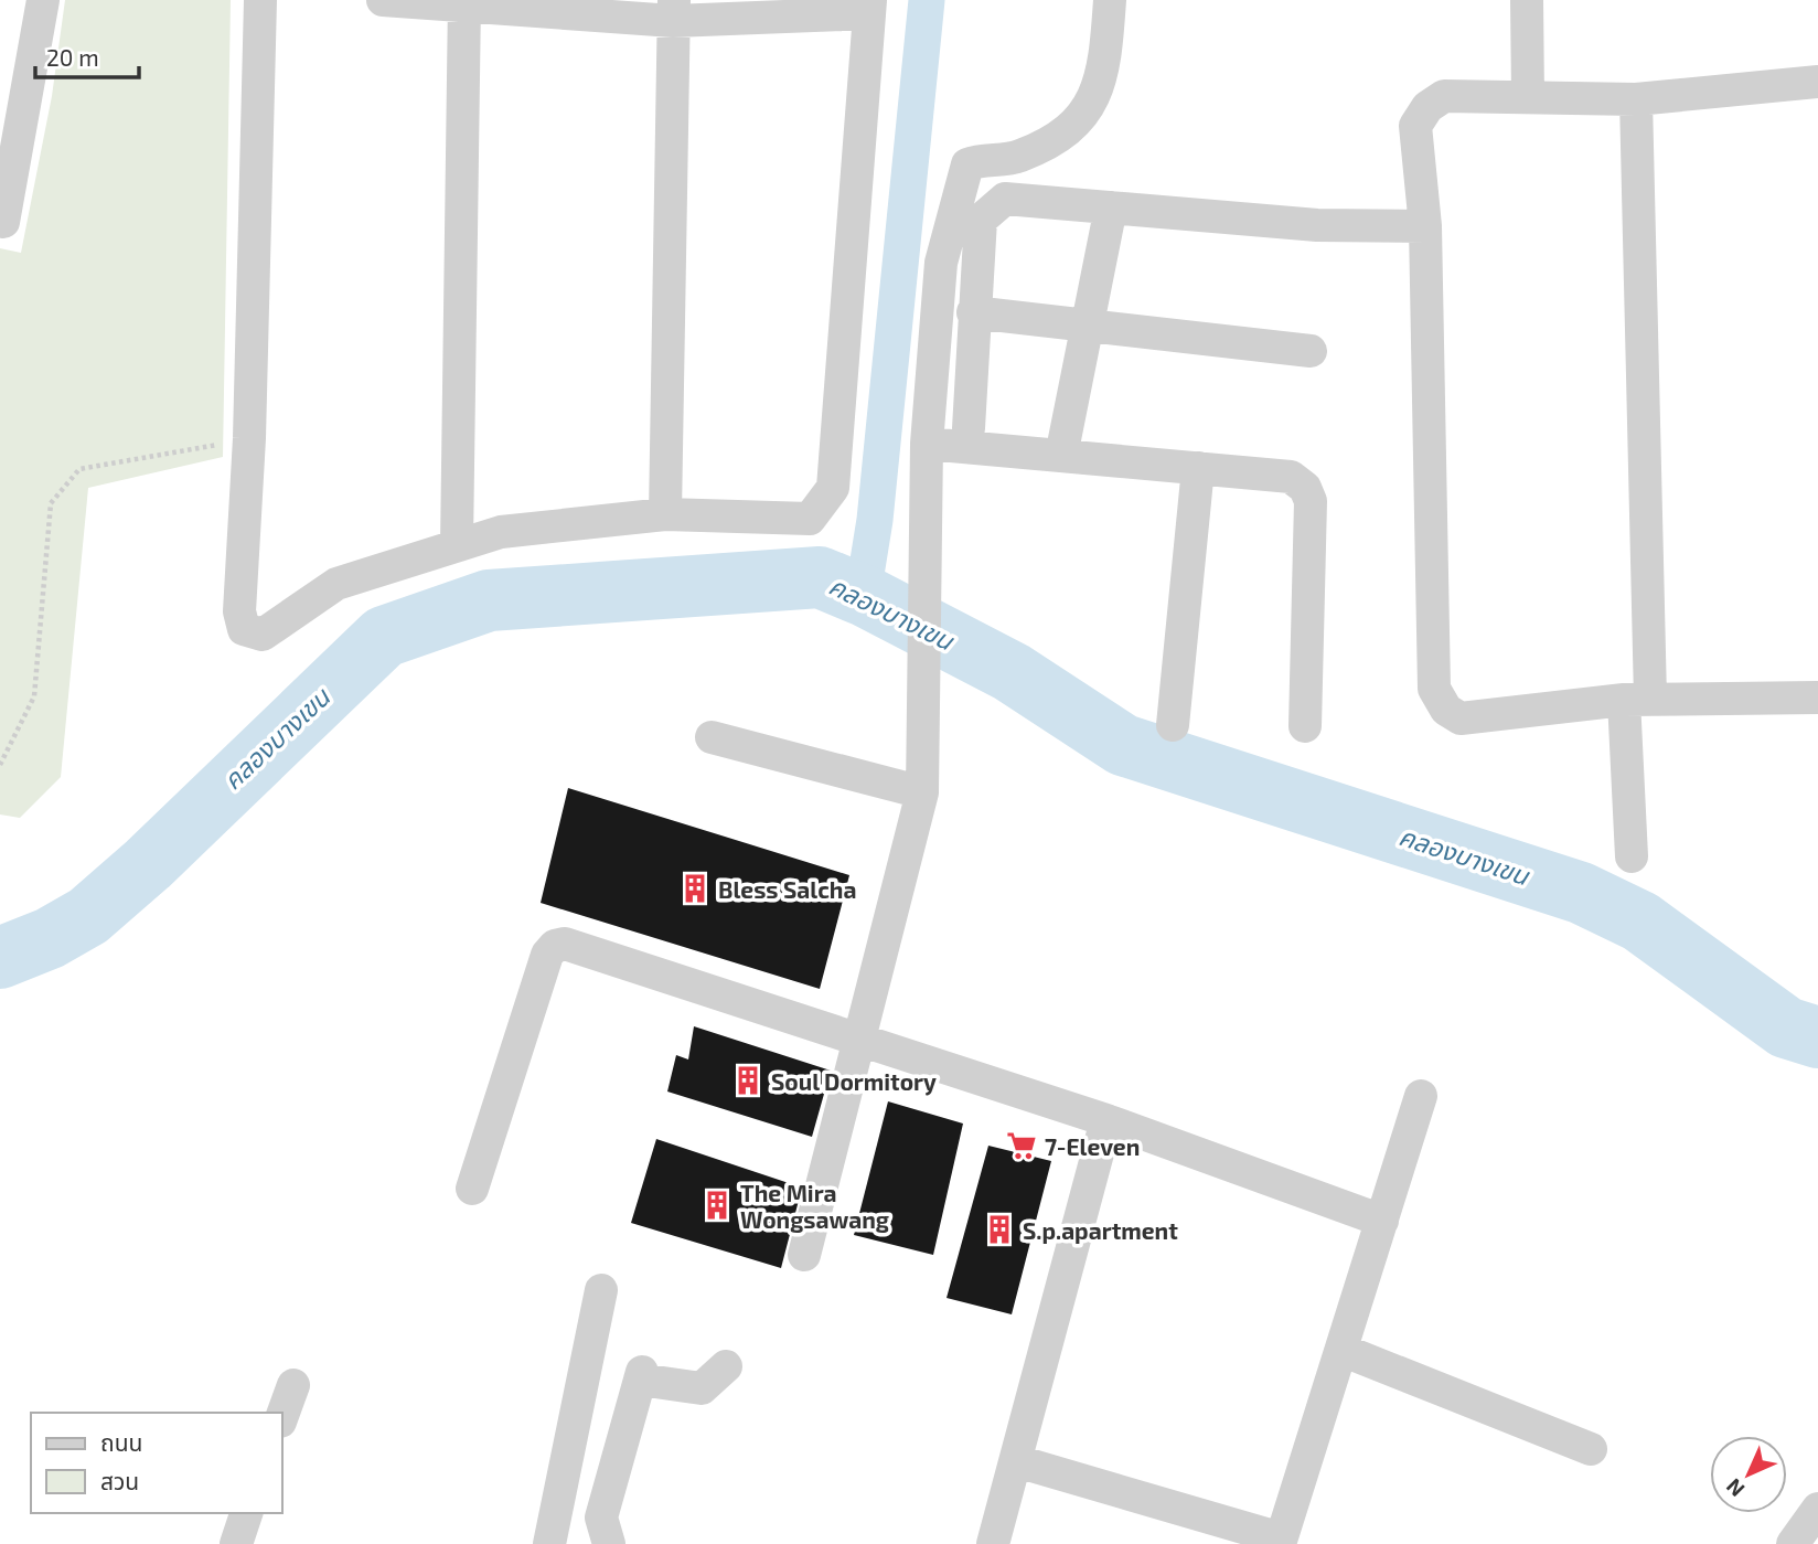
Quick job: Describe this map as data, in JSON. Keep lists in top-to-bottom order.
{
  "water": ["คลองบางเขน"],
  "places": {
    "building": [
      "Bless Salcha",
      "Soul Dormitory",
      "The Mira Wongsawang",
      "S.p.apartment"
    ],
    "supermarket": ["7-Eleven"]
  },
  "legend": ["ถนน", "สวน"],
  "scale_bar": "20 m",
  "north": "bottom left"
}
